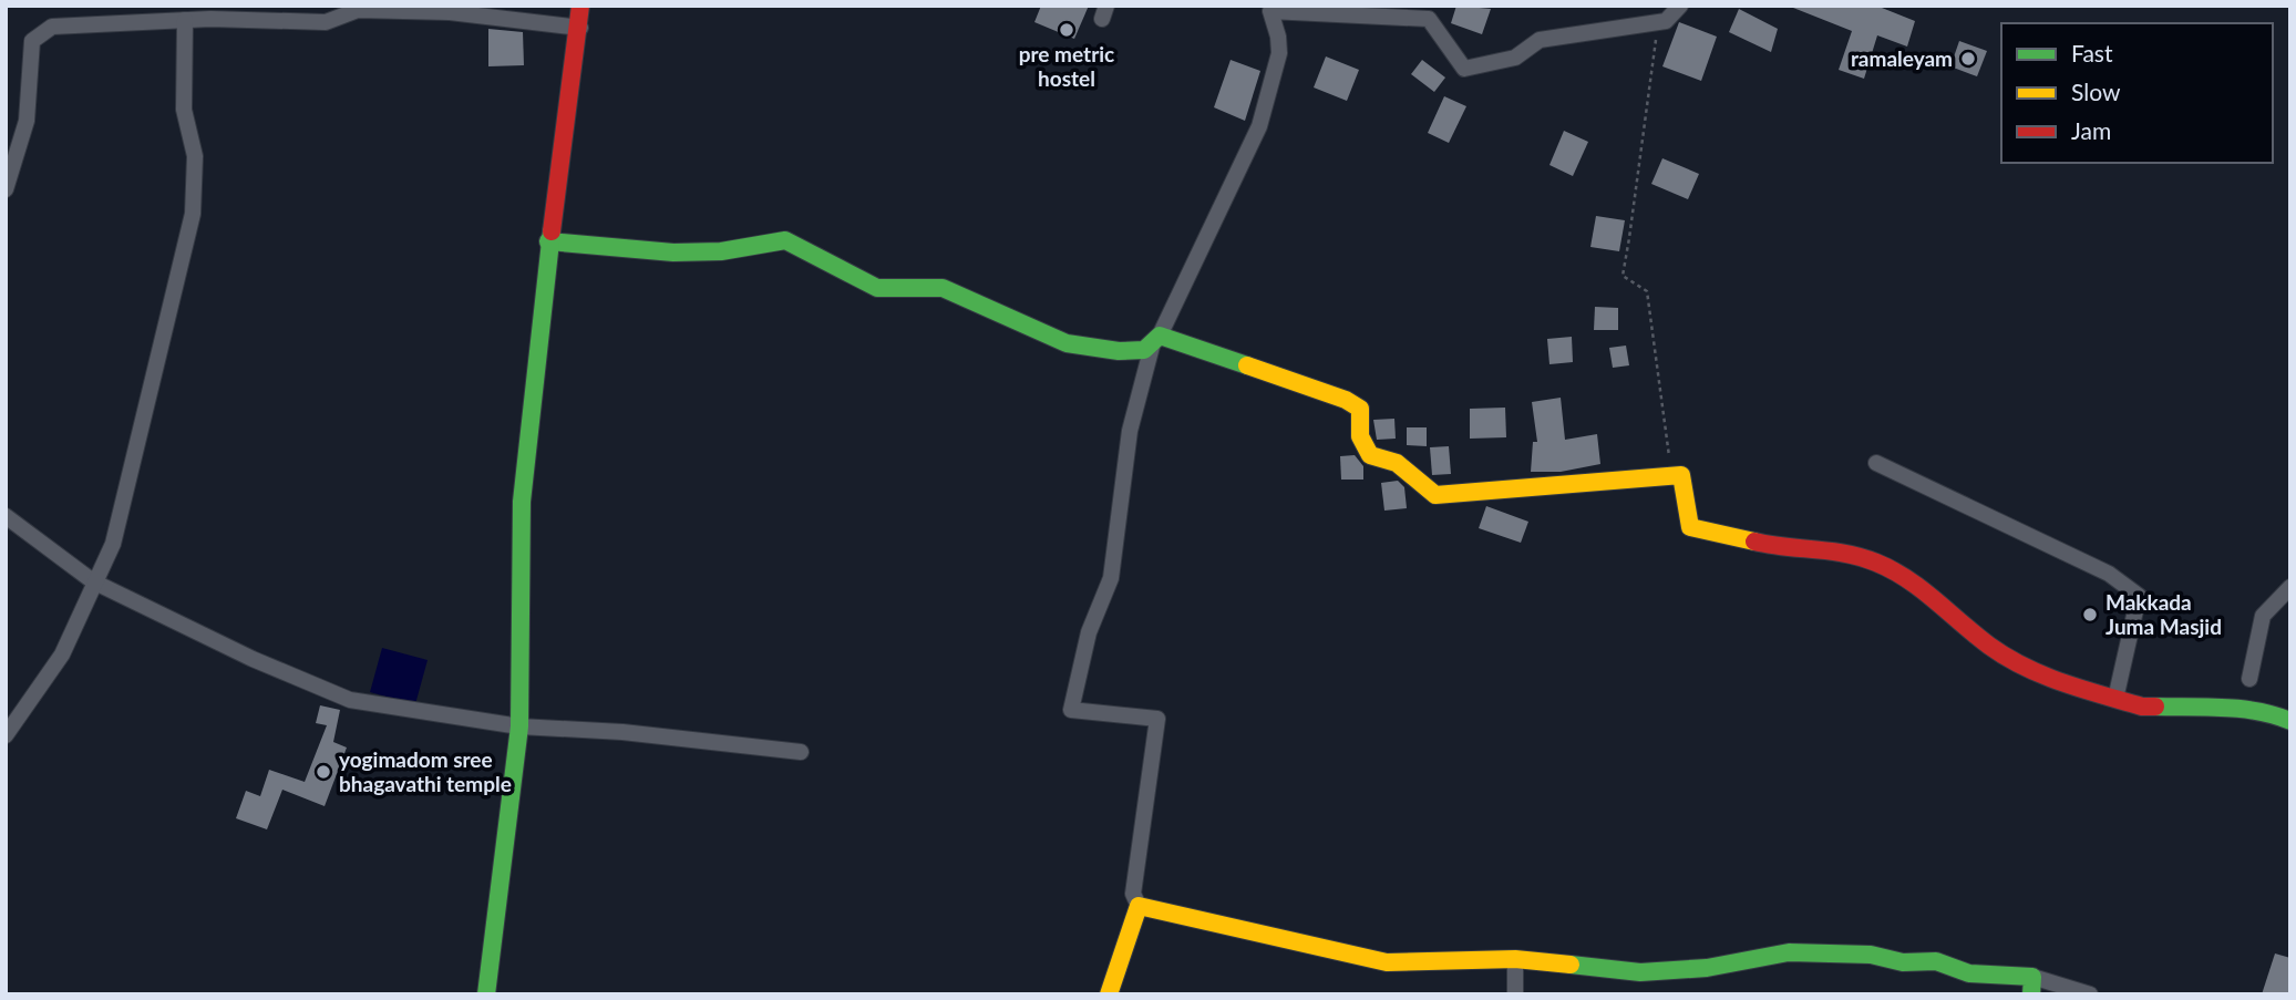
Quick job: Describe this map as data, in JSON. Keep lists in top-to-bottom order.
{
  "places": [
    "pre metric hostel",
    "ramaleyam",
    "Makkada Juma Masjid",
    "yogimadom sree bhagavathi temple"
  ],
  "legend": ["Fast", "Slow", "Jam"]
}
